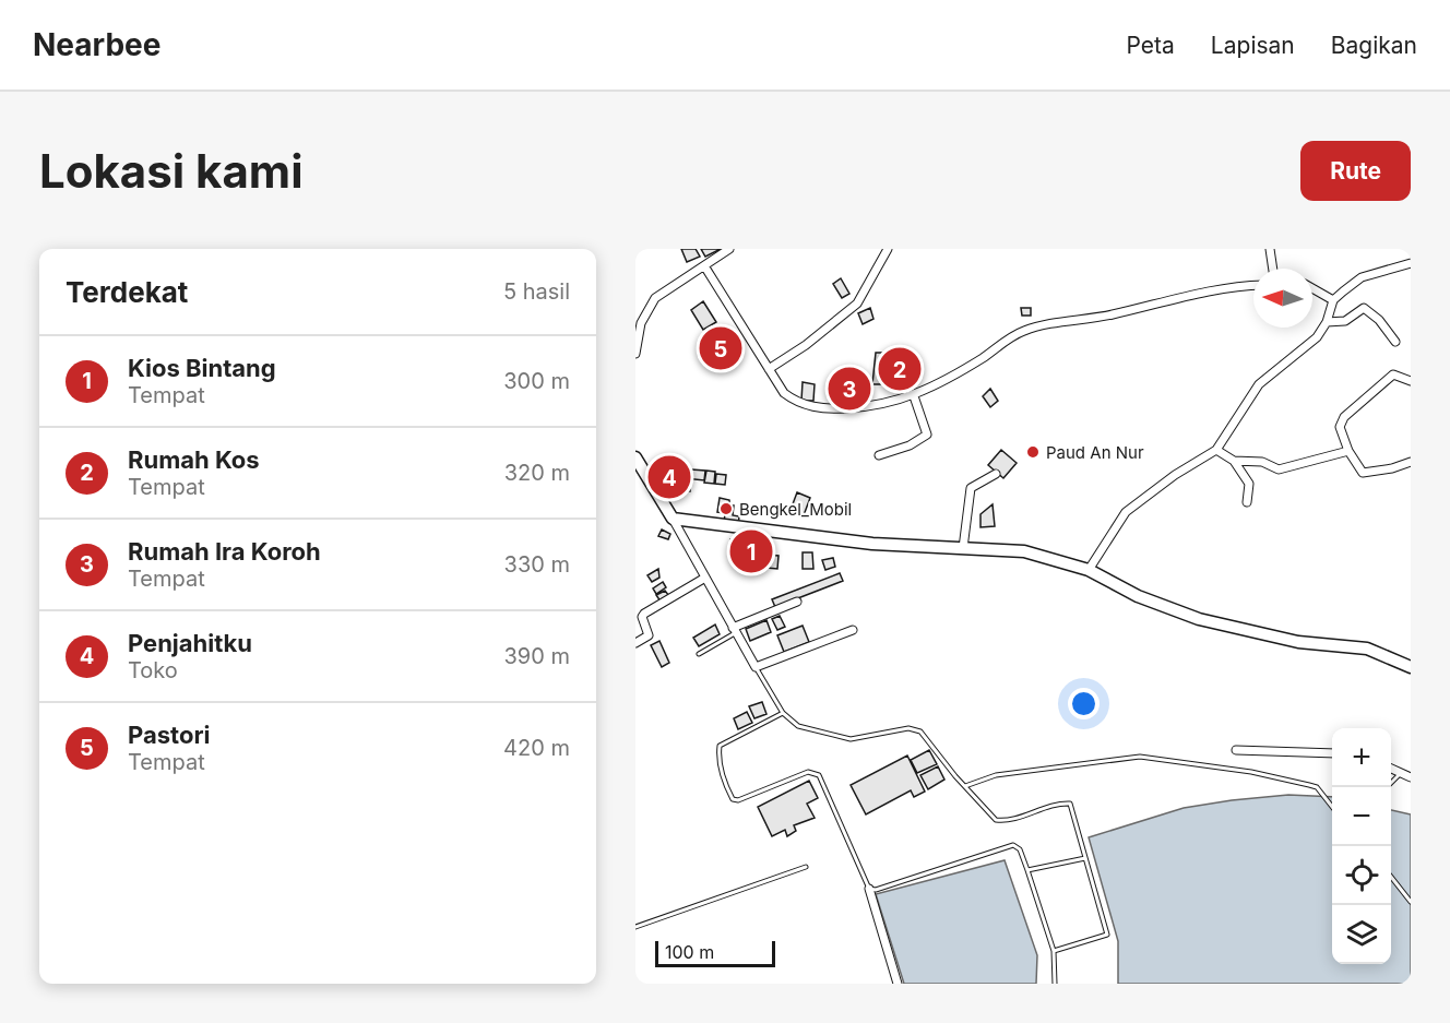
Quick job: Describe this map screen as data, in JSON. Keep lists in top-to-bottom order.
{
  "places": ["Paud An Nur", "Bengkel_Mobil"],
  "scale_bar": "100 m",
  "north": "left",
  "page": {
    "header": "Nearbee",
    "nav": ["Peta", "Lapisan", "Bagikan"],
    "buttons": "Rute",
    "title": "Lokasi kami",
    "heading": ["Terdekat", "5 hasil"],
    "pins": [
      "5",
      "2",
      "3",
      "4",
      "1"
    ],
    "list": [
      {
        "mark": "1",
        "name": "Kios Bintang",
        "note": "Tempat",
        "value": "300 m"
      },
      {
        "mark": "2",
        "name": "Rumah Kos",
        "note": "Tempat",
        "value": "320 m"
      },
      {
        "mark": "3",
        "name": "Rumah Ira Koroh",
        "note": "Tempat",
        "value": "330 m"
      },
      {
        "mark": "4",
        "name": "Penjahitku",
        "note": "Toko",
        "value": "390 m"
      },
      {
        "mark": "5",
        "name": "Pastori",
        "note": "Tempat",
        "value": "420 m"
      }
    ],
    "map_buttons": ["+", "−"],
    "scale": "100 m"
  }
}
